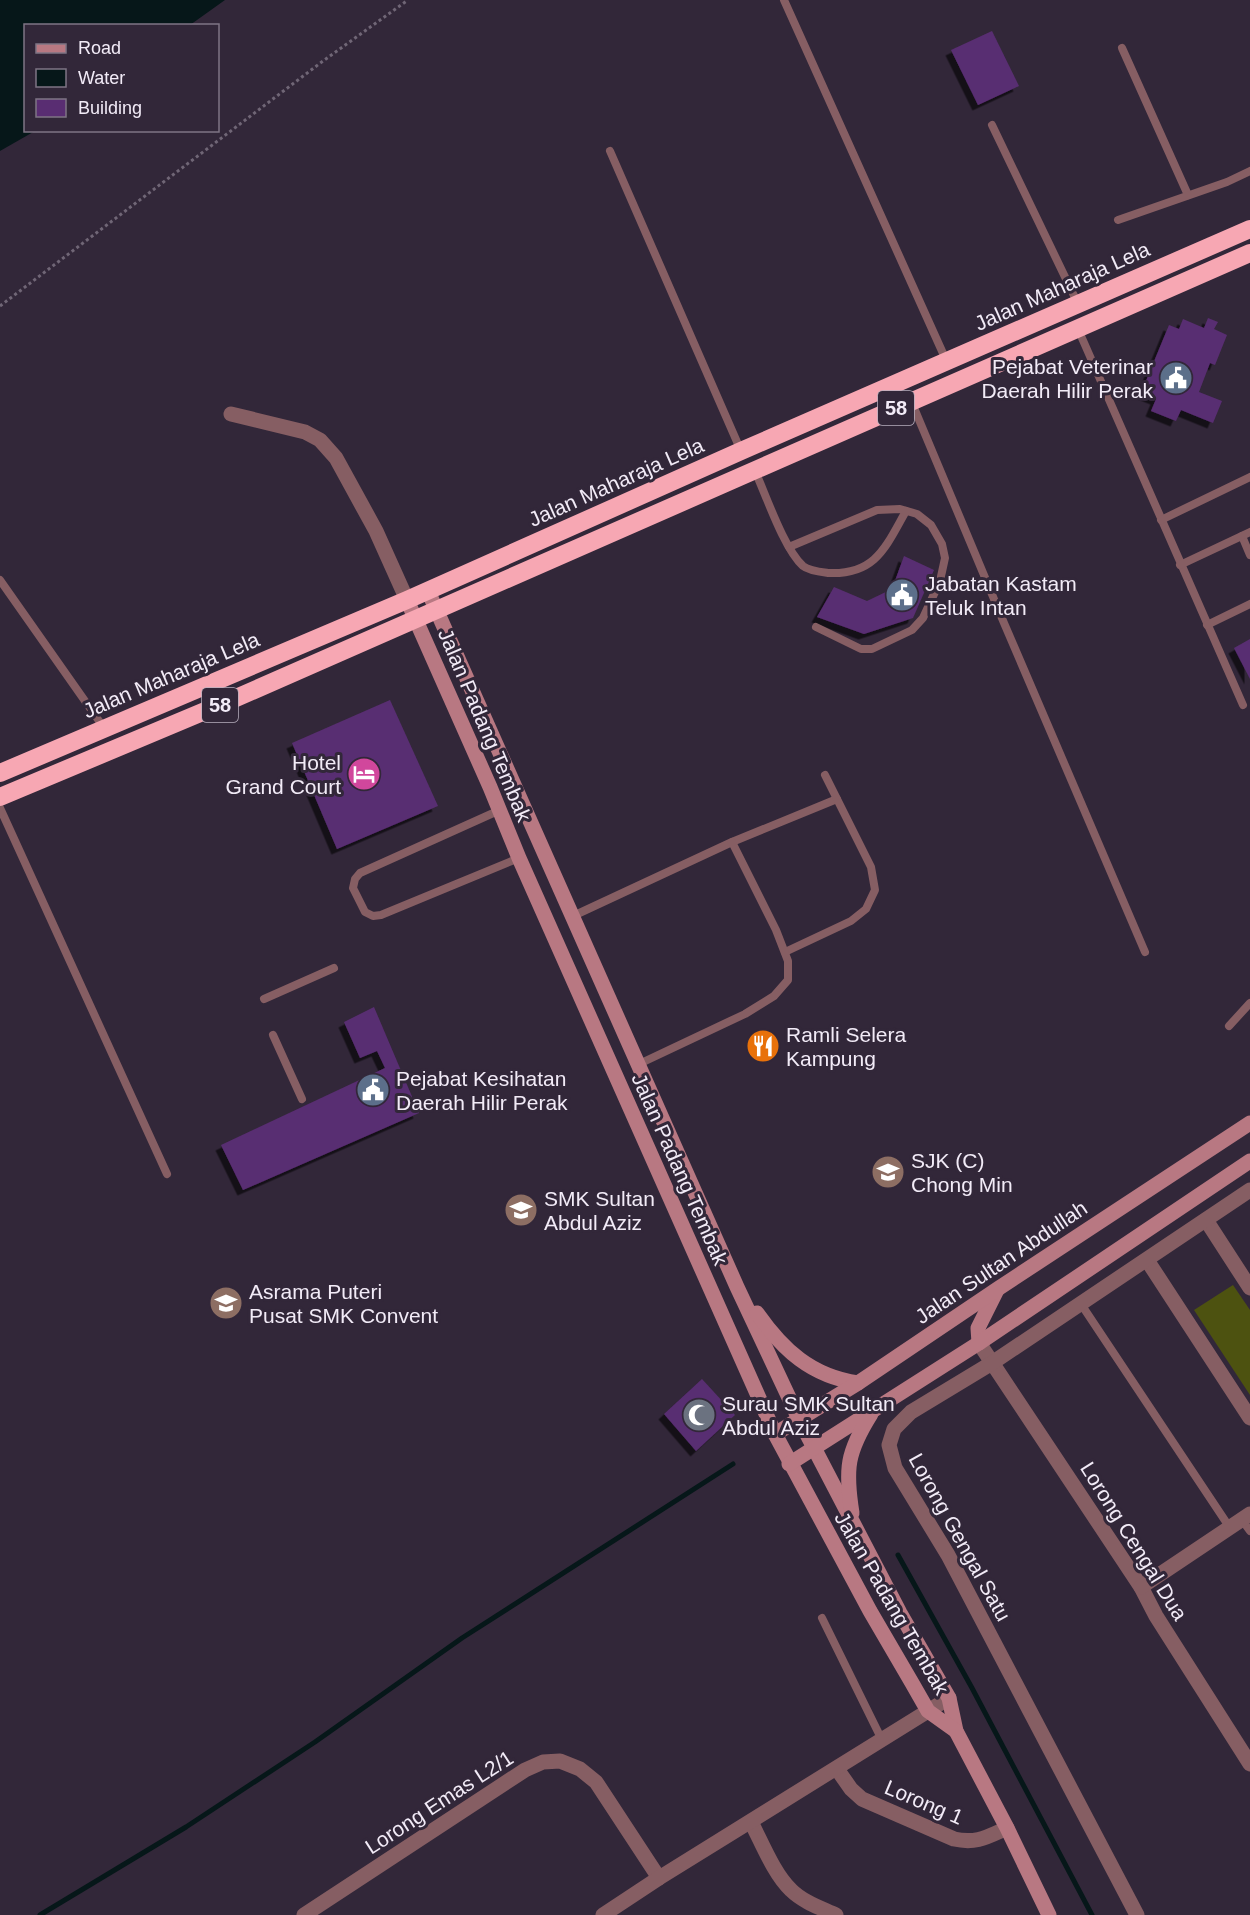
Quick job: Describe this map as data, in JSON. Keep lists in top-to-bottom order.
{
  "streets": {
    "highway": ["Jalan Maharaja Lela", "58"],
    "main road": ["Jalan Padang Tembak", "Jalan Sultan Abdullah"],
    "street": [
      "Lorong Gengal Satu",
      "Lorong Cengal Dua",
      "Lorong Emas L2/1",
      "Lorong 1"
    ]
  },
  "crossings": [
    ["Jalan Maharaja Lela", "Jalan Padang Tembak"],
    ["58", "Jalan Padang Tembak"],
    ["Jalan Padang Tembak", "Jalan Sultan Abdullah"],
    ["Jalan Padang Tembak", "Lorong 1"],
    ["Lorong Gengal Satu", "Lorong Cengal Dua"]
  ],
  "places": {
    "public building": ["Pejabat Veterinar Daerah Hilir Perak", "Jabatan Kastam Teluk Intan", "Pejabat Kesihatan Daerah Hilir Perak"],
    "hotel": ["Hotel Grand Court"],
    "restaurant": ["Ramli Selera Kampung"],
    "school or university": ["SJK (C) Chong Min", "SMK Sultan Abdul Aziz", "Asrama Puteri Pusat SMK Convent"],
    "mosque": ["Surau SMK Sultan Abdul Aziz"]
  },
  "legend": ["Road", "Water", "Building"]
}
